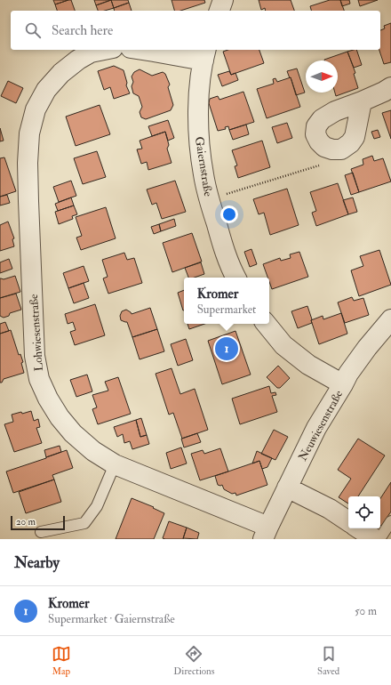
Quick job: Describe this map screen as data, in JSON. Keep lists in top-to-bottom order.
{
  "streets": {
    "street": ["Gaiernstraße", "Lohwiesenstraße", "Neuwiesenstraße"]
  },
  "crossings": [
    ["Lohwiesenstraße", "Neuwiesenstraße"]
  ],
  "scale_bar": "20 m",
  "north": "right",
  "page": {
    "search": "Search here",
    "popup": ["Kromer", "Supermarket"],
    "pins": "1",
    "scale": "20 m",
    "heading": "Nearby",
    "list": [
      {
        "mark": "1",
        "name": "Kromer",
        "note": "Supermarket · Gaiernstraße",
        "value": "50 m"
      }
    ],
    "nav": ["Map", "Directions", "Saved"]
  }
}
